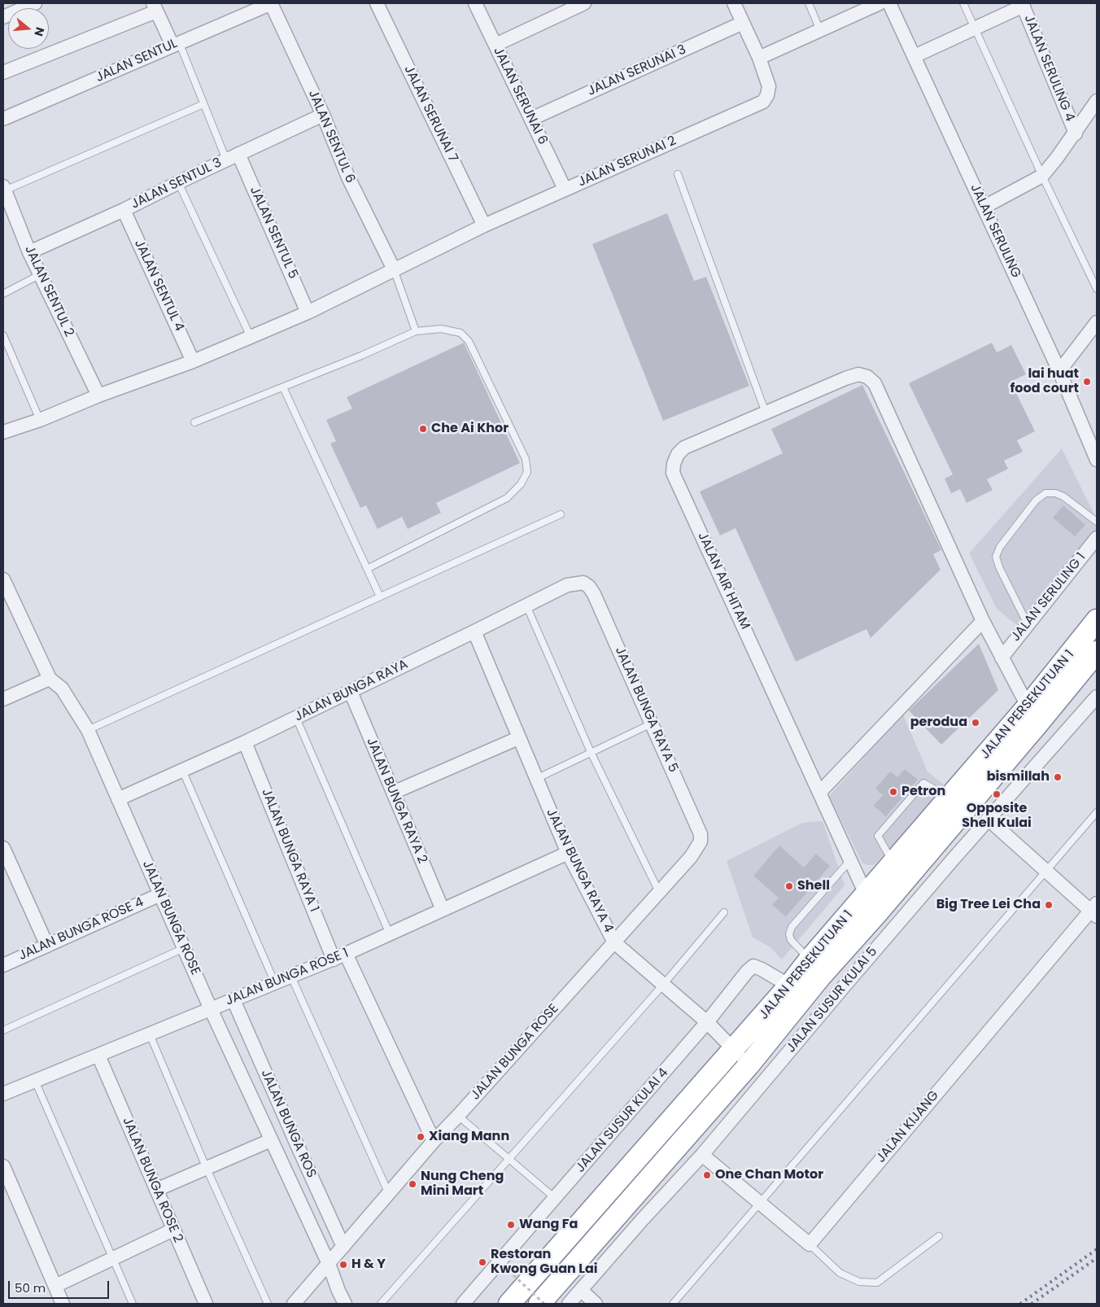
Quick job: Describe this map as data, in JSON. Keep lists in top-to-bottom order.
{
  "streets": {
    "highway": ["JALAN PERSEKUTUAN 1"],
    "street": [
      "JALAN SENTUL",
      "JALAN SERULING 4",
      "JALAN SERUNAI 3",
      "JALAN SERUNAI 6",
      "JALAN SERUNAI 7",
      "JALAN SENTUL 6",
      "JALAN SERUNAI 2",
      "JALAN SENTUL 3",
      "JALAN SERULING",
      "JALAN SENTUL 5",
      "JALAN SENTUL 4",
      "JALAN SENTUL 2",
      "JALAN AIR HITAM",
      "JALAN SERULING 1",
      "JALAN BUNGA RAYA",
      "JALAN BUNGA RAYA 5",
      "JALAN BUNGA RAYA 2",
      "JALAN BUNGA RAYA 1",
      "JALAN BUNGA RAYA 4",
      "JALAN BUNGA ROSE",
      "JALAN BUNGA ROSE 4",
      "JALAN BUNGA ROSE 1",
      "JALAN SUSUR KULAI 5",
      "JALAN SUSUR KULAI 4",
      "JALAN BUNGA ROS",
      "JALAN KIJANG",
      "JALAN BUNGA ROSE 2"
    ]
  },
  "crossings": [
    ["JALAN SENTUL", "JALAN SENTUL 6"],
    ["JALAN SERUNAI 3", "JALAN SERUNAI 6"],
    ["JALAN SERUNAI 6", "JALAN SERUNAI 2"],
    ["JALAN SERUNAI 7", "JALAN SERUNAI 2"],
    ["JALAN SENTUL 6", "JALAN SERUNAI 2"],
    ["JALAN SENTUL 6", "JALAN SENTUL 3"],
    ["JALAN SERUNAI 2", "JALAN SENTUL 5"],
    ["JALAN SERUNAI 2", "JALAN SENTUL 4"],
    ["JALAN SERUNAI 2", "JALAN SENTUL 2"],
    ["JALAN SENTUL 3", "JALAN SENTUL 5"],
    ["JALAN SENTUL 3", "JALAN SENTUL 4"],
    ["JALAN SENTUL 3", "JALAN SENTUL 2"],
    ["JALAN AIR HITAM", "JALAN SERULING 1"],
    ["JALAN AIR HITAM", "JALAN PERSEKUTUAN 1"],
    ["JALAN BUNGA RAYA", "JALAN BUNGA RAYA 5"],
    ["JALAN BUNGA RAYA", "JALAN BUNGA RAYA 2"],
    ["JALAN BUNGA RAYA", "JALAN BUNGA RAYA 1"],
    ["JALAN BUNGA RAYA", "JALAN BUNGA RAYA 4"],
    ["JALAN BUNGA RAYA", "JALAN BUNGA ROSE"],
    ["JALAN PERSEKUTUAN 1", "JALAN BUNGA RAYA 4"],
    ["JALAN PERSEKUTUAN 1", "JALAN SUSUR KULAI 4"],
    ["JALAN BUNGA RAYA 5", "JALAN BUNGA ROSE"],
    ["JALAN BUNGA RAYA 2", "JALAN BUNGA ROSE 1"],
    ["JALAN BUNGA RAYA 1", "JALAN BUNGA ROSE 1"],
    ["JALAN BUNGA RAYA 4", "JALAN BUNGA ROSE"],
    ["JALAN BUNGA RAYA 4", "JALAN BUNGA ROSE 1"],
    ["JALAN BUNGA RAYA 4", "JALAN SUSUR KULAI 4"],
    ["JALAN BUNGA ROSE", "JALAN BUNGA ROSE 4"],
    ["JALAN BUNGA ROSE", "JALAN BUNGA ROSE 1"],
    ["JALAN BUNGA ROSE", "JALAN BUNGA ROS"],
    ["JALAN BUNGA ROSE 1", "JALAN BUNGA ROS"],
    ["JALAN BUNGA ROSE 1", "JALAN BUNGA ROSE 2"]
  ],
  "places": [
    "lai huat food court",
    "Che Ai Khor",
    "perodua",
    "bismillah",
    "Petron",
    "Opposite Shell Kulai",
    "Shell",
    "Big Tree Lei Cha",
    "Xiang Mann",
    "One Chan Motor",
    "Nung Cheng Mini Mart",
    "Wang Fa",
    "Restoran Kwong Guan Lai",
    "H & Y"
  ],
  "scale_bar": "50 m",
  "north": "right"
}
